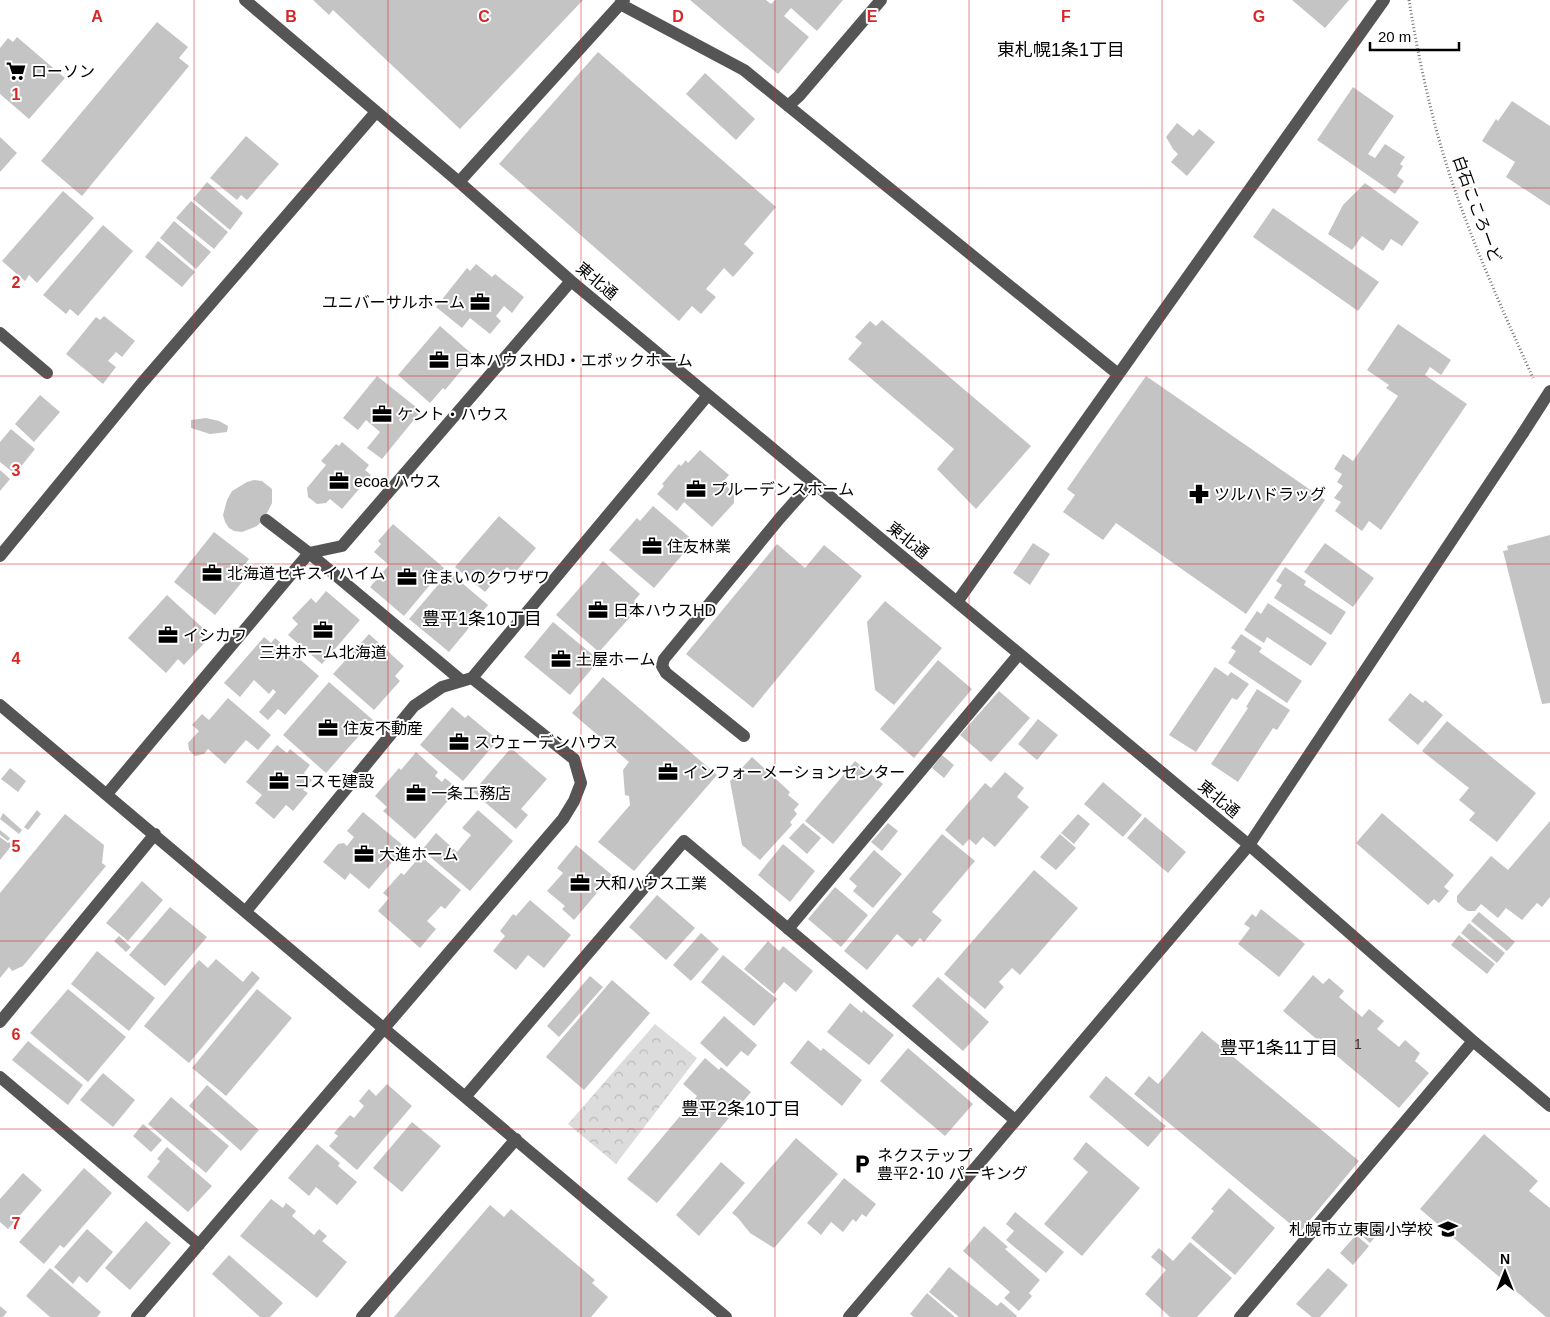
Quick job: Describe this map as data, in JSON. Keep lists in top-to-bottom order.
{
  "streets": {
    "street": ["東北通"],
    "path": ["白石こころーど"]
  },
  "districts": [
    "東札幌1条1丁目",
    "豊平1条10丁目",
    "豊平1条11丁目",
    "豊平2条10丁目"
  ],
  "places": {
    "supermarket": ["ローソン"],
    "office": [
      "ユニバーサルホーム",
      "日本ハウスHDJ・エポックホーム",
      "ケント・ハウス",
      "ecoa ハウス",
      "プルーデンスホーム",
      "住友林業",
      "北海道セキスイハイム",
      "住まいのクワザワ",
      "日本ハウスHD",
      "三井ホーム北海道",
      "イシカワ",
      "土屋ホーム",
      "住友不動産",
      "スウェーデンハウス",
      "インフォーメーションセンター",
      "コスモ建設",
      "一条工務店",
      "大進ホーム",
      "大和ハウス工業"
    ],
    "pharmacy": ["ツルハドラッグ"],
    "parking": ["ネクステップ 豊平2･10 パーキング"],
    "school or university": ["札幌市立東園小学校"]
  },
  "house_numbers": ["1"],
  "scale_bar": "20 m",
  "north": "top",
  "grid": {
    "columns": [
      "A",
      "B",
      "C",
      "D",
      "E",
      "F",
      "G"
    ],
    "rows": [
      "1",
      "2",
      "3",
      "4",
      "5",
      "6",
      "7"
    ]
  }
}
